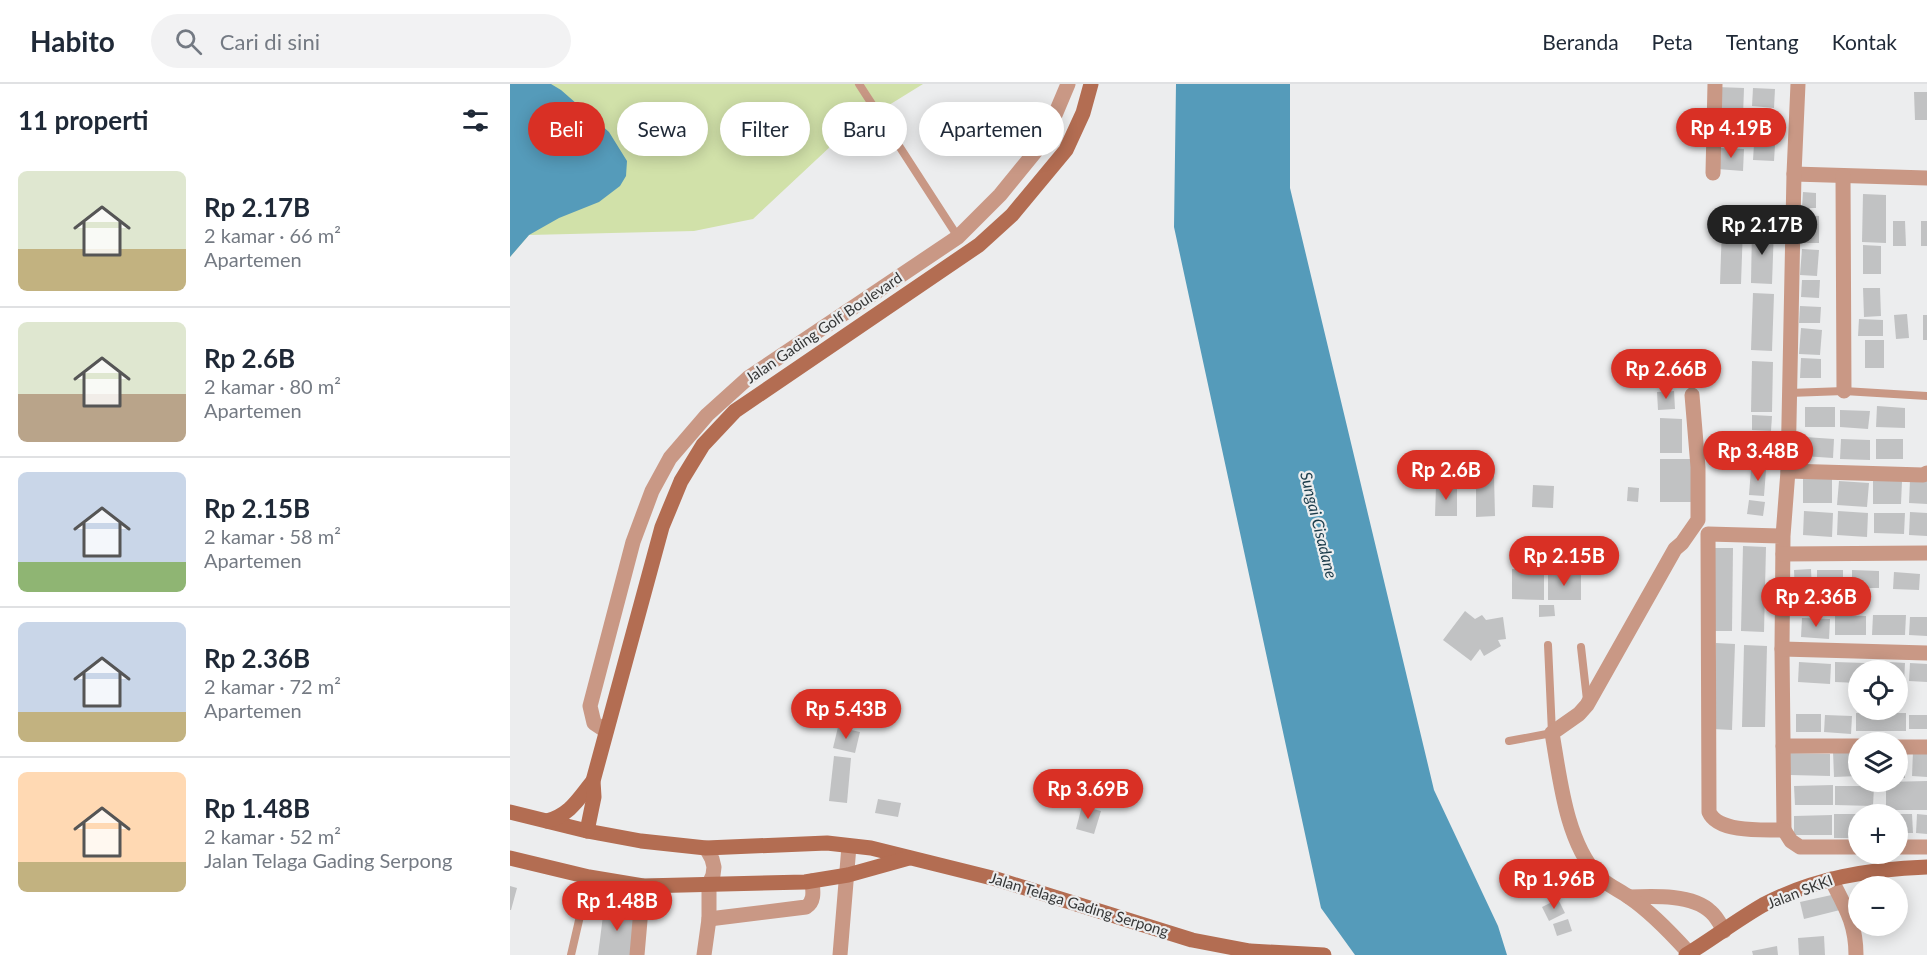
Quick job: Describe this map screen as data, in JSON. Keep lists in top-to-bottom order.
{
  "streets": {
    "main road": ["Jalan Gading Golf Boulevard", "Jalan SKKI", "Jalan Telaga Gading Serpong"]
  },
  "crossings": [
    ["Jalan Gading Golf Boulevard", "Jalan Telaga Gading Serpong"]
  ],
  "water": ["Sungai Cisadane"],
  "page": {
    "header": "Habito",
    "search": "Cari di sini",
    "nav": [
      "Beranda",
      "Peta",
      "Tentang",
      "Kontak"
    ],
    "heading": "11 properti",
    "chip": [
      "Beli",
      "Sewa",
      "Filter",
      "Baru",
      "Apartemen"
    ],
    "price": [
      "Rp 4.19B",
      "Rp 2.17B",
      "Rp 2.66B",
      "Rp 3.48B",
      "Rp 2.6B",
      "Rp 2.15B",
      "Rp 2.36B",
      "Rp 5.43B",
      "Rp 3.69B",
      "Rp 1.96B",
      "Rp 1.48B"
    ],
    "list": [
      {
        "name": "Rp 2.17B",
        "note": "2 kamar · 66 m² · Apartemen"
      },
      {
        "name": "Rp 2.6B",
        "note": "2 kamar · 80 m² · Apartemen"
      },
      {
        "name": "Rp 2.15B",
        "note": "2 kamar · 58 m² · Apartemen"
      },
      {
        "name": "Rp 2.36B",
        "note": "2 kamar · 72 m² · Apartemen"
      },
      {
        "name": "Rp 1.48B",
        "note": "2 kamar · 52 m² · Jalan Telaga Gading Serpong"
      }
    ],
    "map_buttons": ["+", "−"]
  }
}
